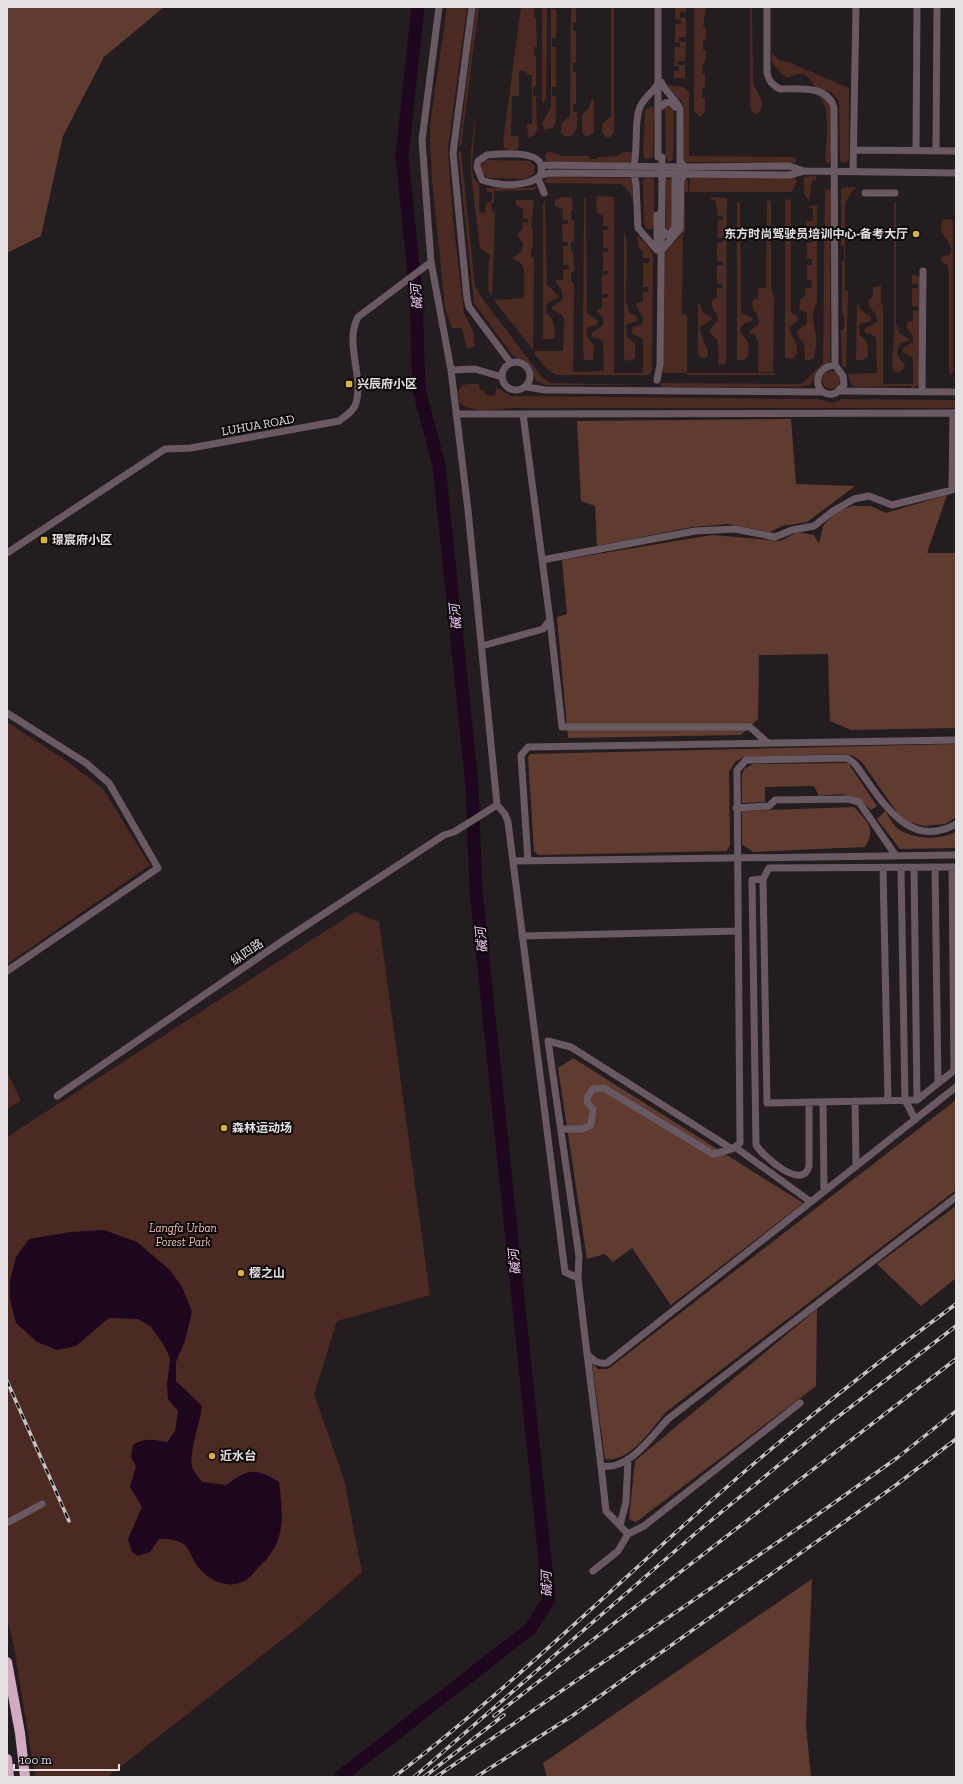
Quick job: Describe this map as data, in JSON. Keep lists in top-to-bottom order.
{
  "streets": {
    "street": ["LUHUA ROAD", "纵四路"]
  },
  "water": ["碱河"],
  "parks": ["Langfa Urban Forest Park"],
  "places": {
    "other": [
      "东方时尚驾驶员培训中心-备考大厅",
      "森林运动场",
      "樱之山",
      "近水台"
    ],
    "transit": ["兴辰府小区", "璟宸府小区"]
  },
  "scale_bar": "100 m"
}
